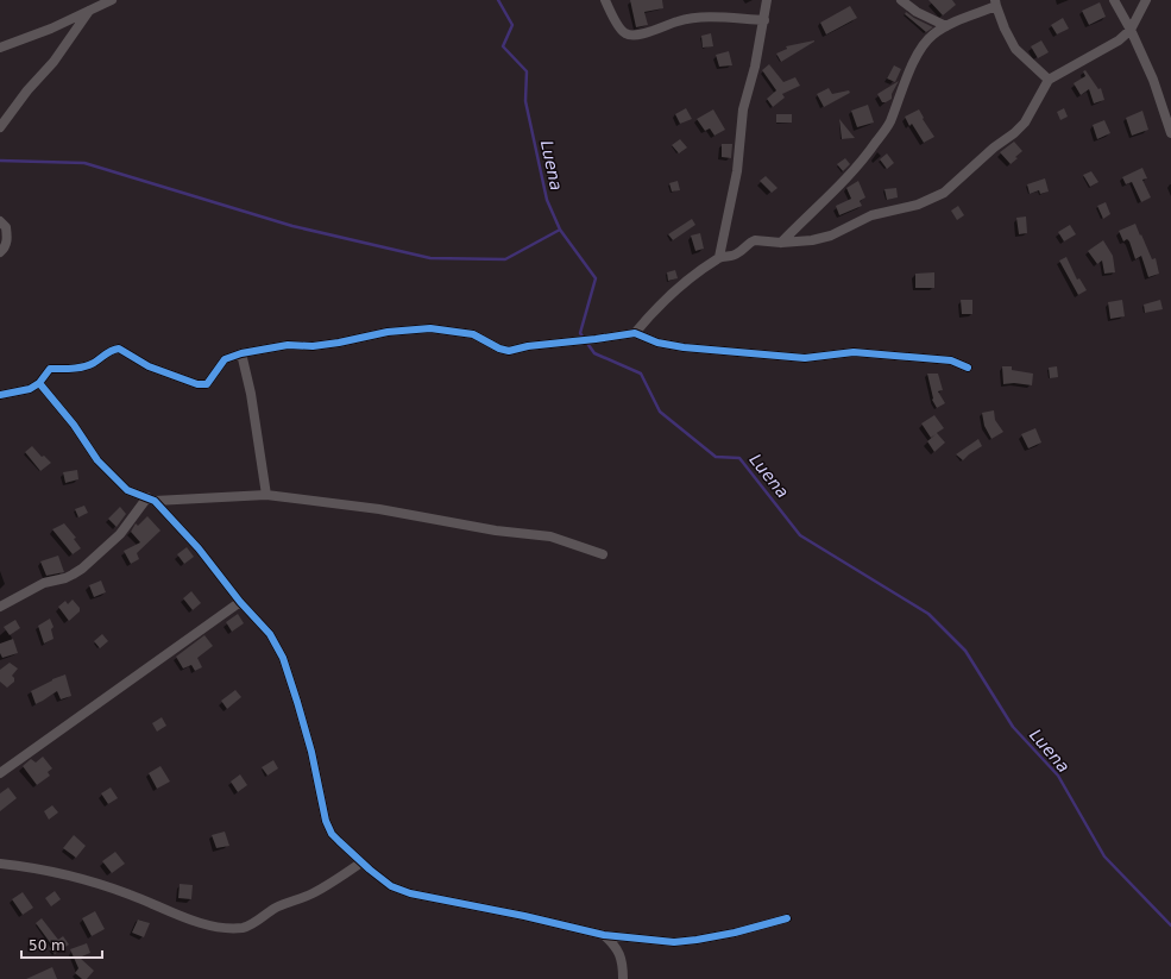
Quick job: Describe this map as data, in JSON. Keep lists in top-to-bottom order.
{
  "water": ["Luena"],
  "scale_bar": "50 m"
}
